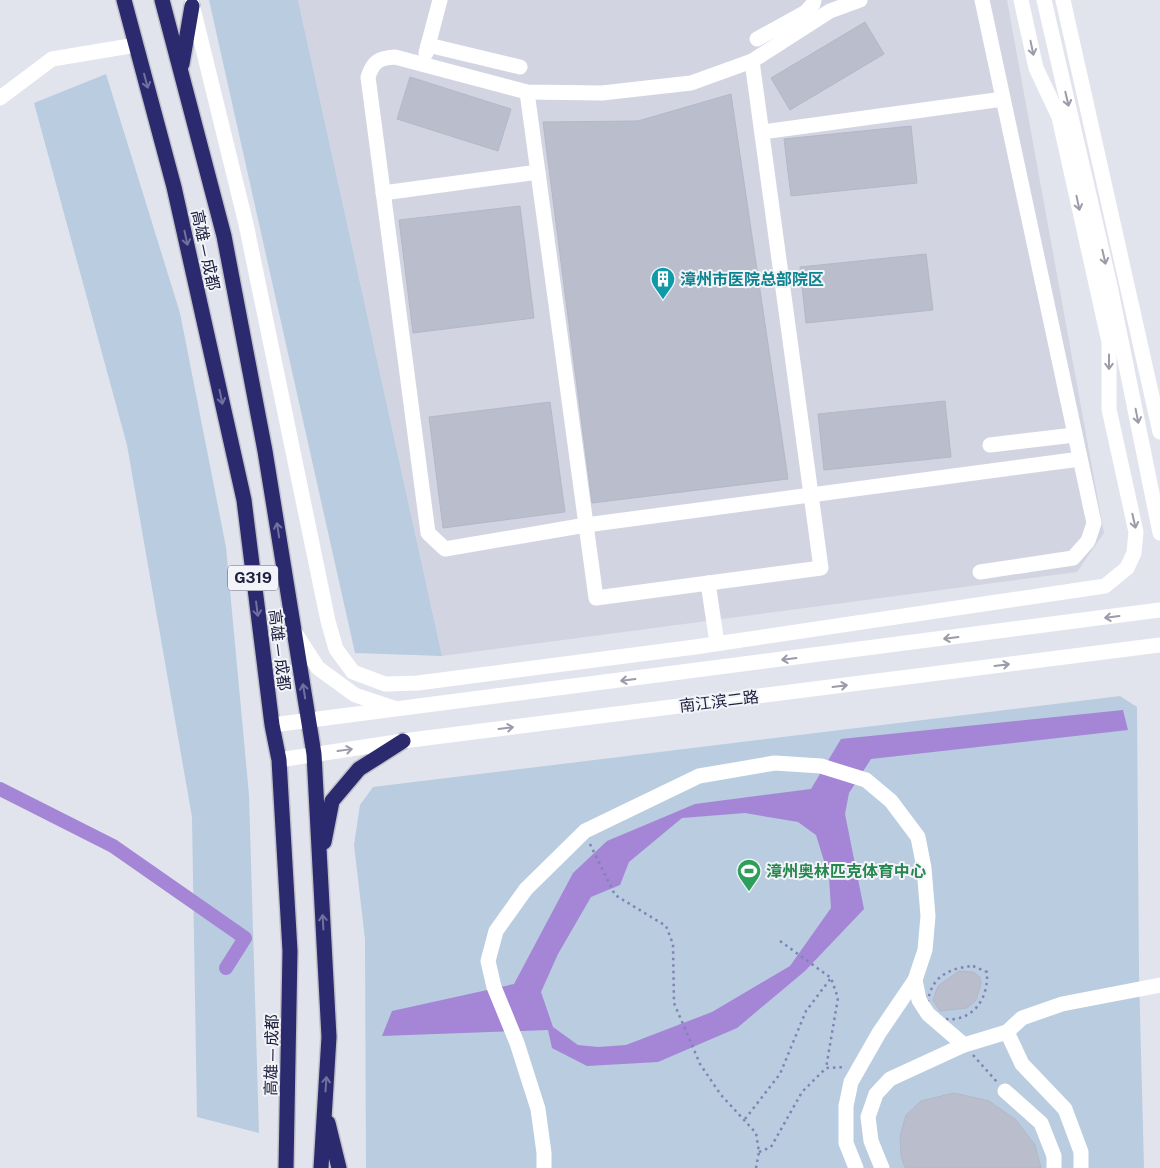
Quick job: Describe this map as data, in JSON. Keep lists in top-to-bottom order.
{
  "streets": {
    "highway": ["高雄—成都", "G319"],
    "street": ["南江滨二路"]
  },
  "crossings": [
    ["高雄—成都", "南江滨二路"]
  ],
  "places": {
    "building": ["漳州市医院总部院区"],
    "sports": ["漳州奥林匹克体育中心"]
  }
}
